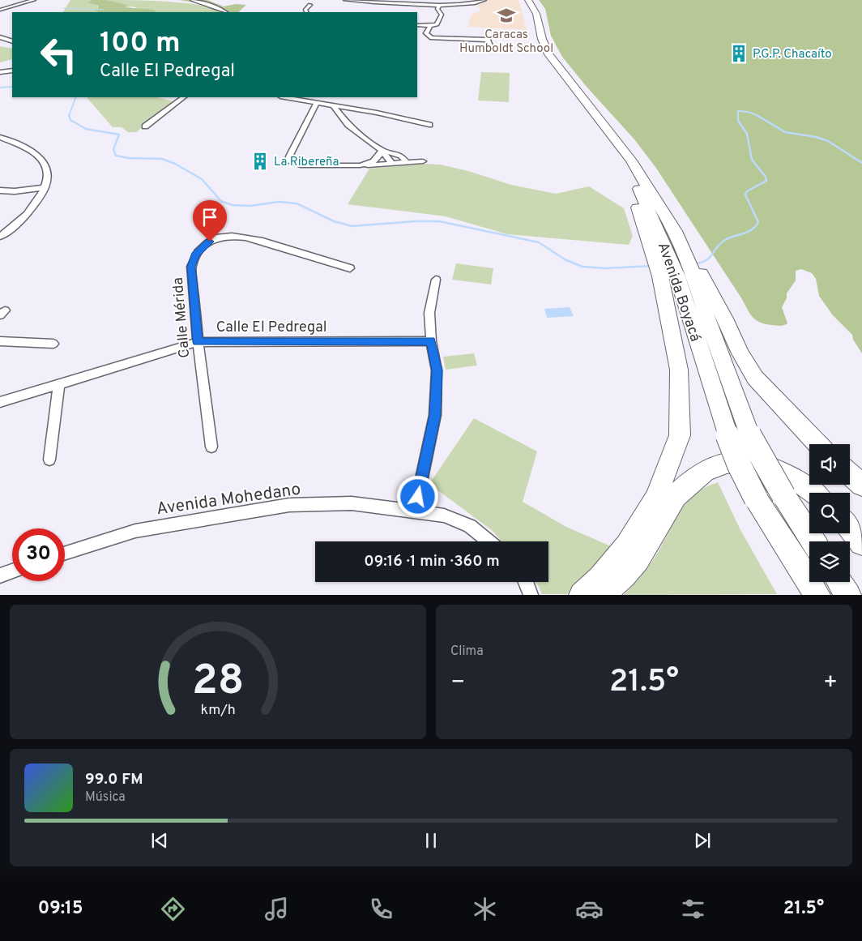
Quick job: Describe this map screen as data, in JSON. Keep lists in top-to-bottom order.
{
  "streets": {
    "highway": ["Avenida Boyacá"],
    "street": ["Calle Mérida", "Calle El Pedregal", "Avenida Mohedano"]
  },
  "crossings": [
    ["Calle Mérida", "Calle El Pedregal"]
  ],
  "places": {
    "school or university": ["Caracas Humboldt School"],
    "building": ["P.G.P. Chacaíto", "La Ribereña"]
  },
  "page": {
    "turn": ["100 m", "Calle El Pedregal"],
    "limit": "30",
    "trip": "09:16 · 1 min · 360 m",
    "tile": "Clima",
    "heat": ["−", "21.5°", "+"],
    "song": ["99.0 FM", "Música"],
    "tabs": ["09:15", "21.5°"],
    "gauge": ["28", "km/h"]
  }
}
